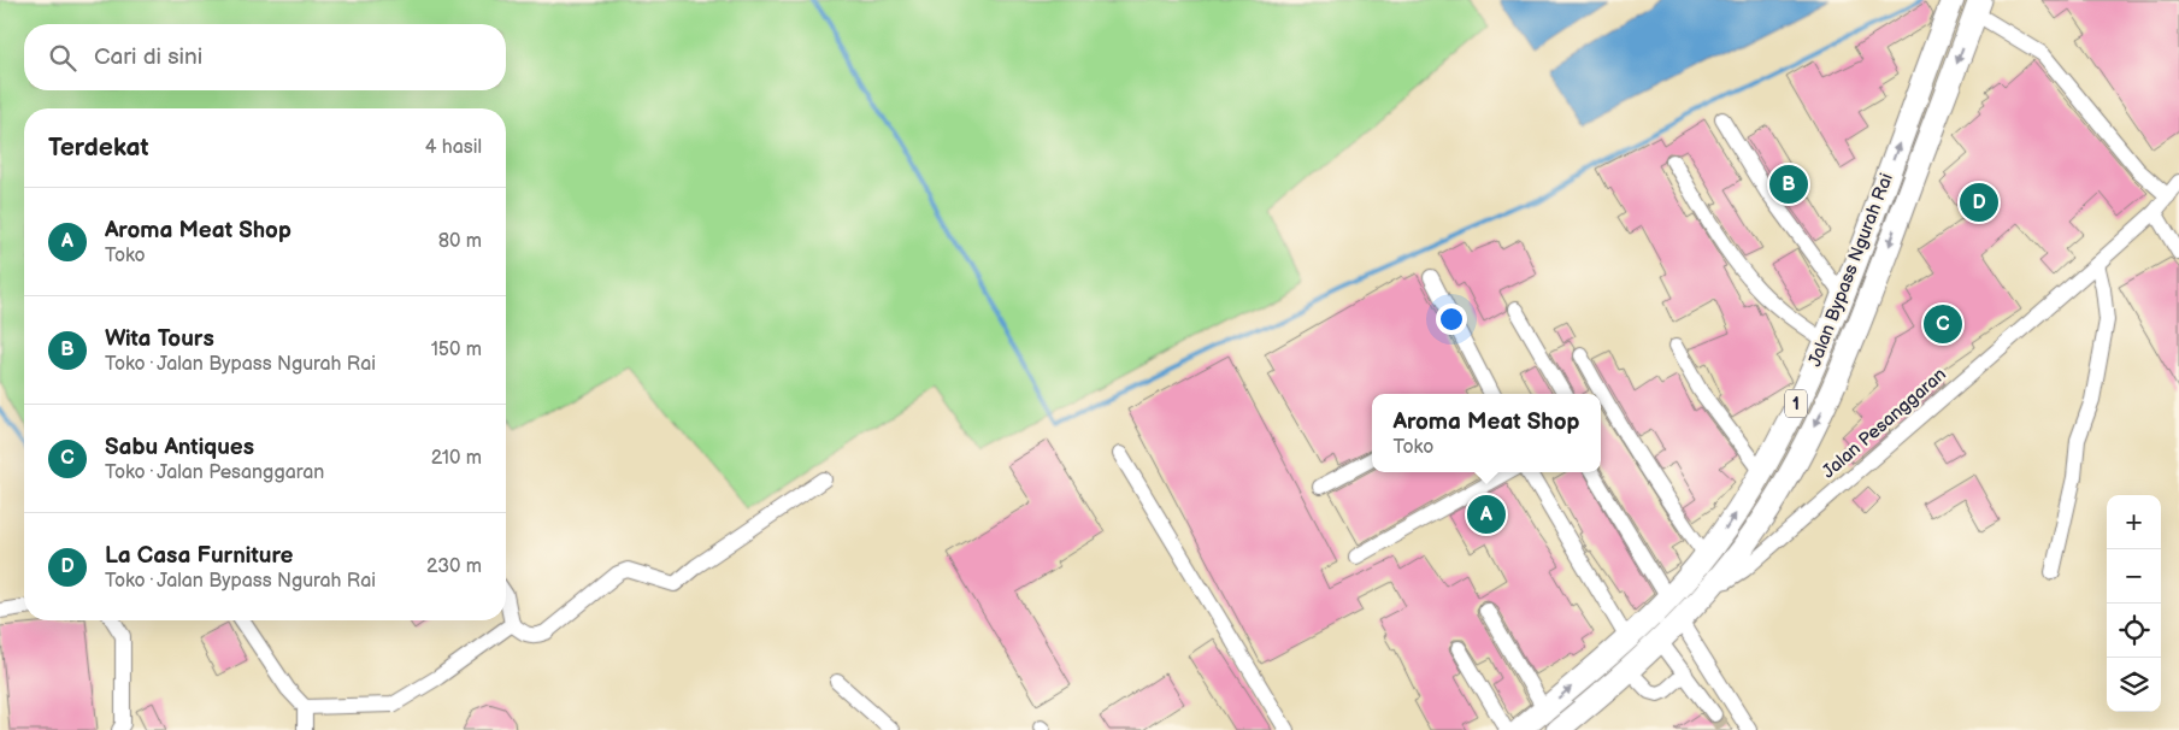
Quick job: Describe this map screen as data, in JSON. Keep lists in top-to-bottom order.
{
  "streets": {
    "highway": ["Jalan Bypass Ngurah Rai", "1"],
    "street": ["Jalan Pesanggaran"]
  },
  "crossings": [
    ["Jalan Bypass Ngurah Rai", "Jalan Pesanggaran"]
  ],
  "page": {
    "search": "Cari di sini",
    "heading": ["Terdekat", "4 hasil"],
    "pins": [
      "B",
      "D",
      "C",
      "A"
    ],
    "list": [
      {
        "mark": "A",
        "name": "Aroma Meat Shop",
        "note": "Toko",
        "value": "80 m"
      },
      {
        "mark": "B",
        "name": "Wita Tours",
        "note": "Toko · Jalan Bypass Ngurah Rai",
        "value": "150 m"
      },
      {
        "mark": "C",
        "name": "Sabu Antiques",
        "note": "Toko · Jalan Pesanggaran",
        "value": "210 m"
      },
      {
        "mark": "D",
        "name": "La Casa Furniture",
        "note": "Toko · Jalan Bypass Ngurah Rai",
        "value": "230 m"
      }
    ],
    "popup": ["Aroma Meat Shop", "Toko"],
    "map_buttons": ["+", "−"]
  }
}
